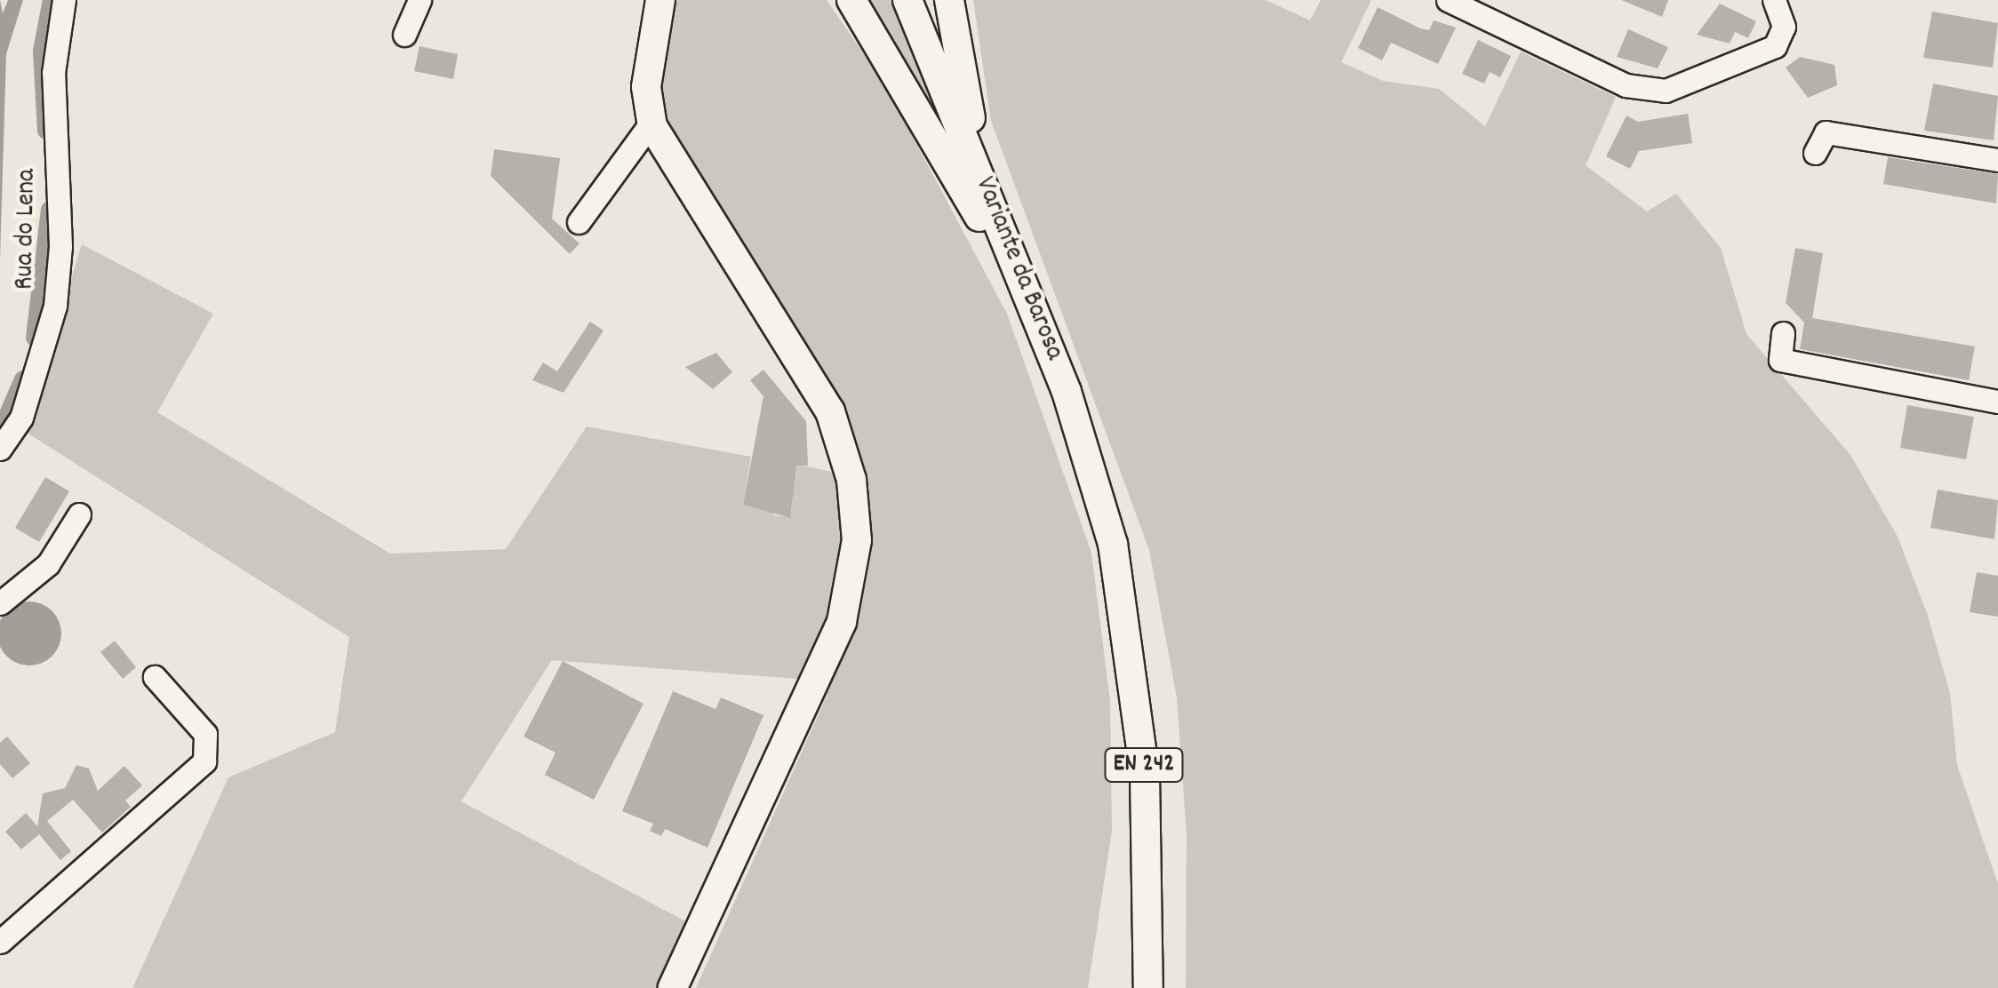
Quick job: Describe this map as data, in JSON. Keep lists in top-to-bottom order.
{
  "streets": {
    "main road": ["Variante da Barosa", "EN 242"],
    "street": ["Rua do Lena"]
  }
}
